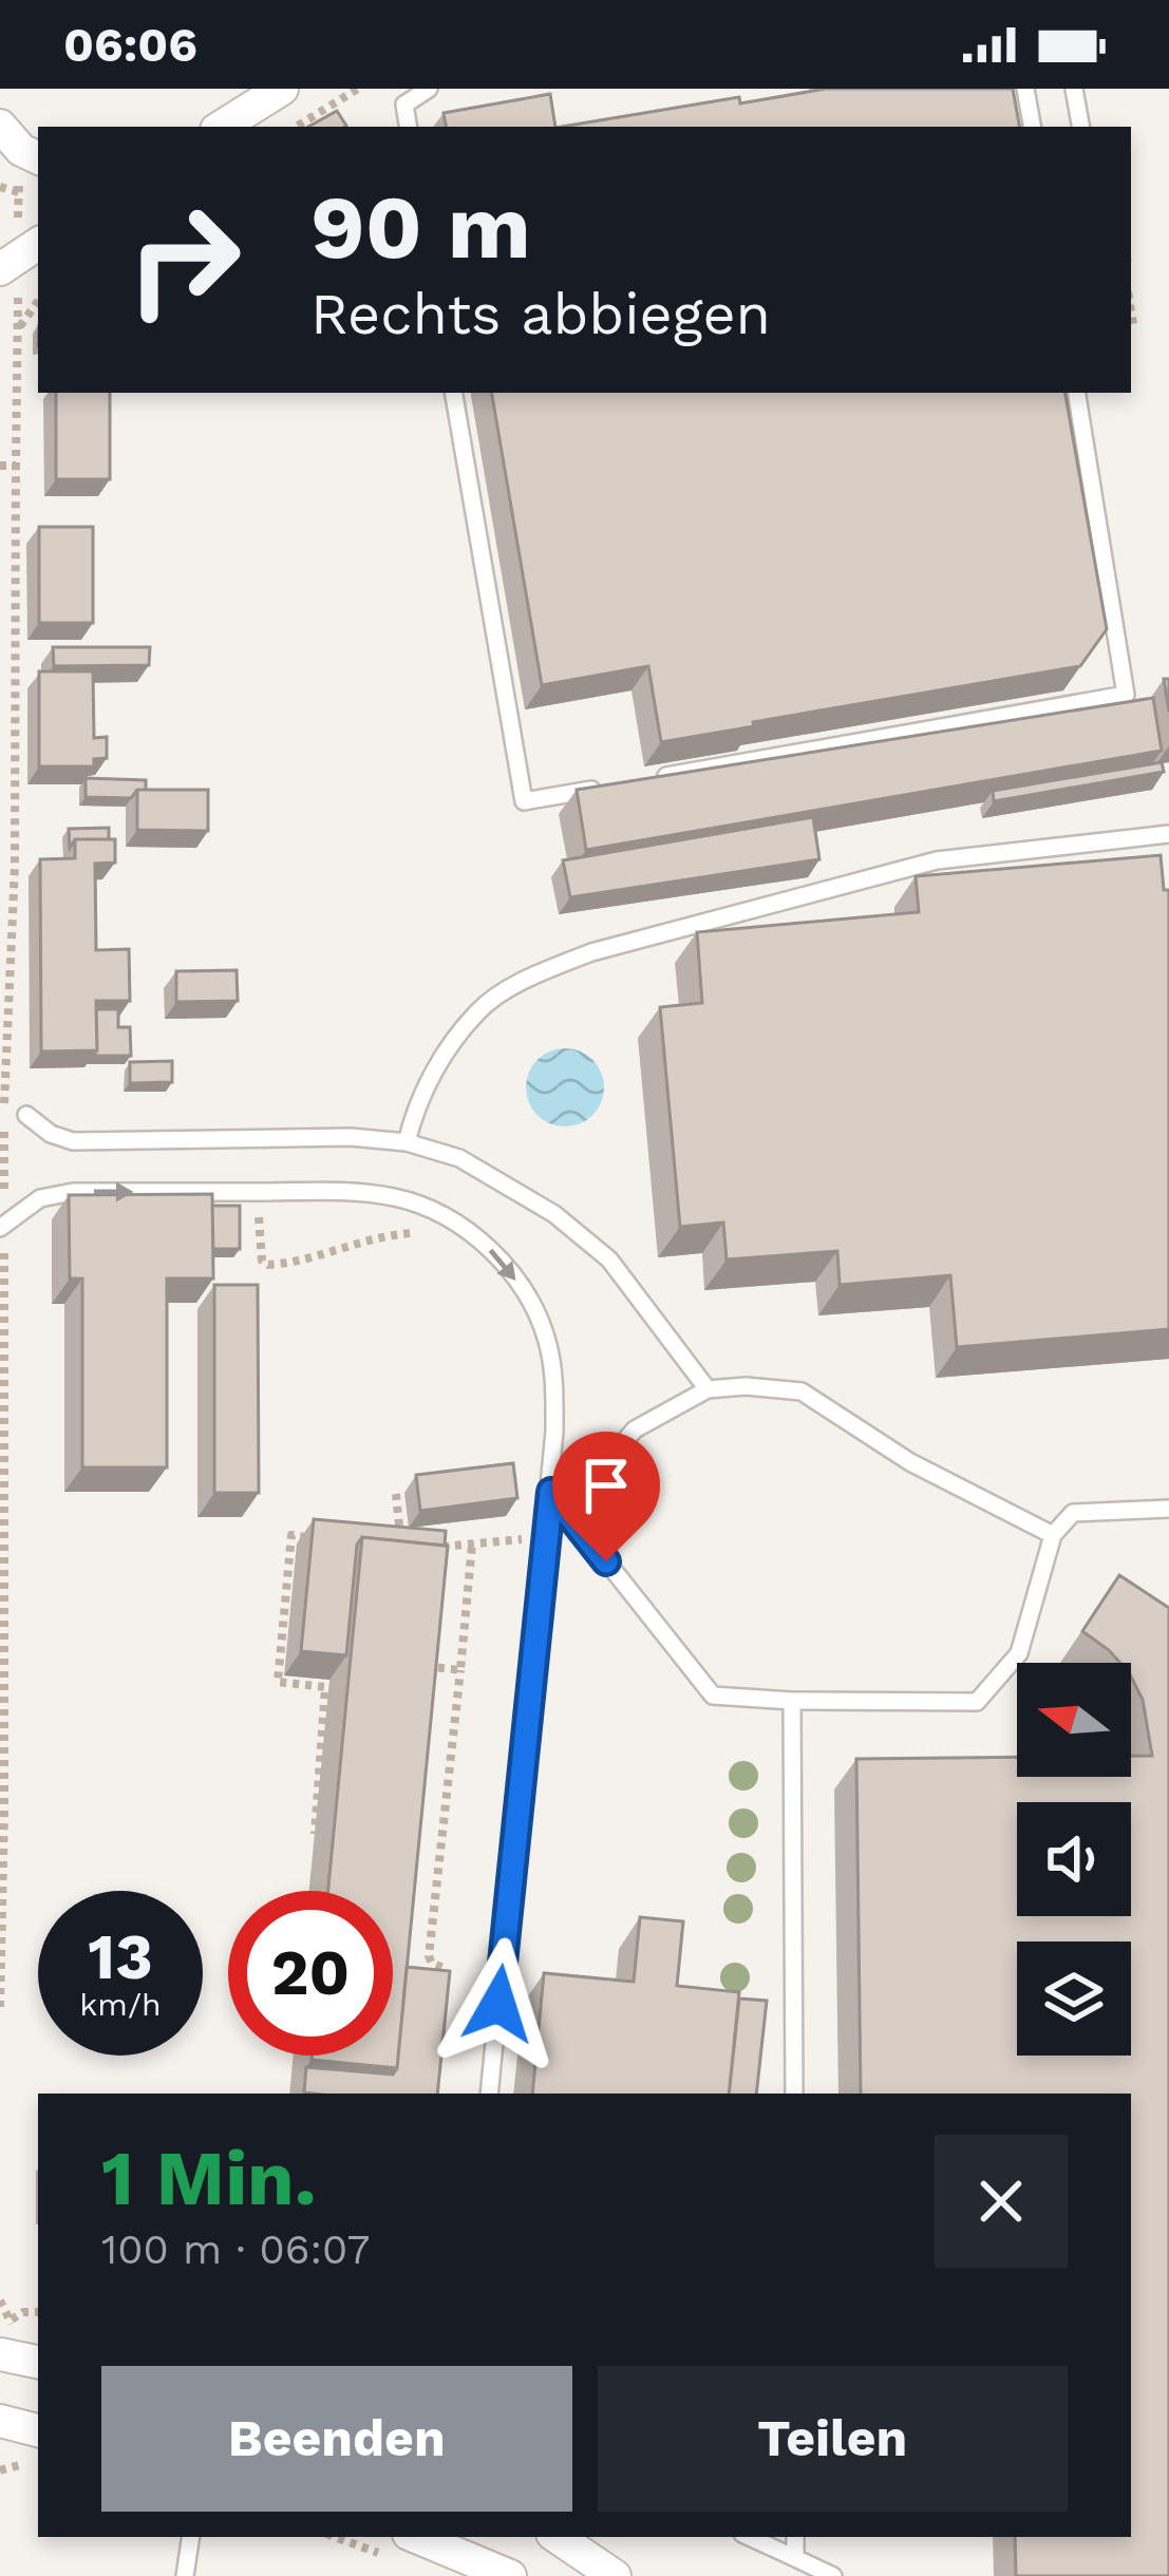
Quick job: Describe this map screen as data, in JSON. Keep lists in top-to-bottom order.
{
  "north": "left",
  "page": {
    "status": "06:06",
    "turn": ["90 m", "Rechts abbiegen"],
    "speed": "13 km/h",
    "limit": "20",
    "heading": ["1 Min.", "100 m · 06:07"],
    "buttons": ["Beenden", "Teilen"]
  }
}
